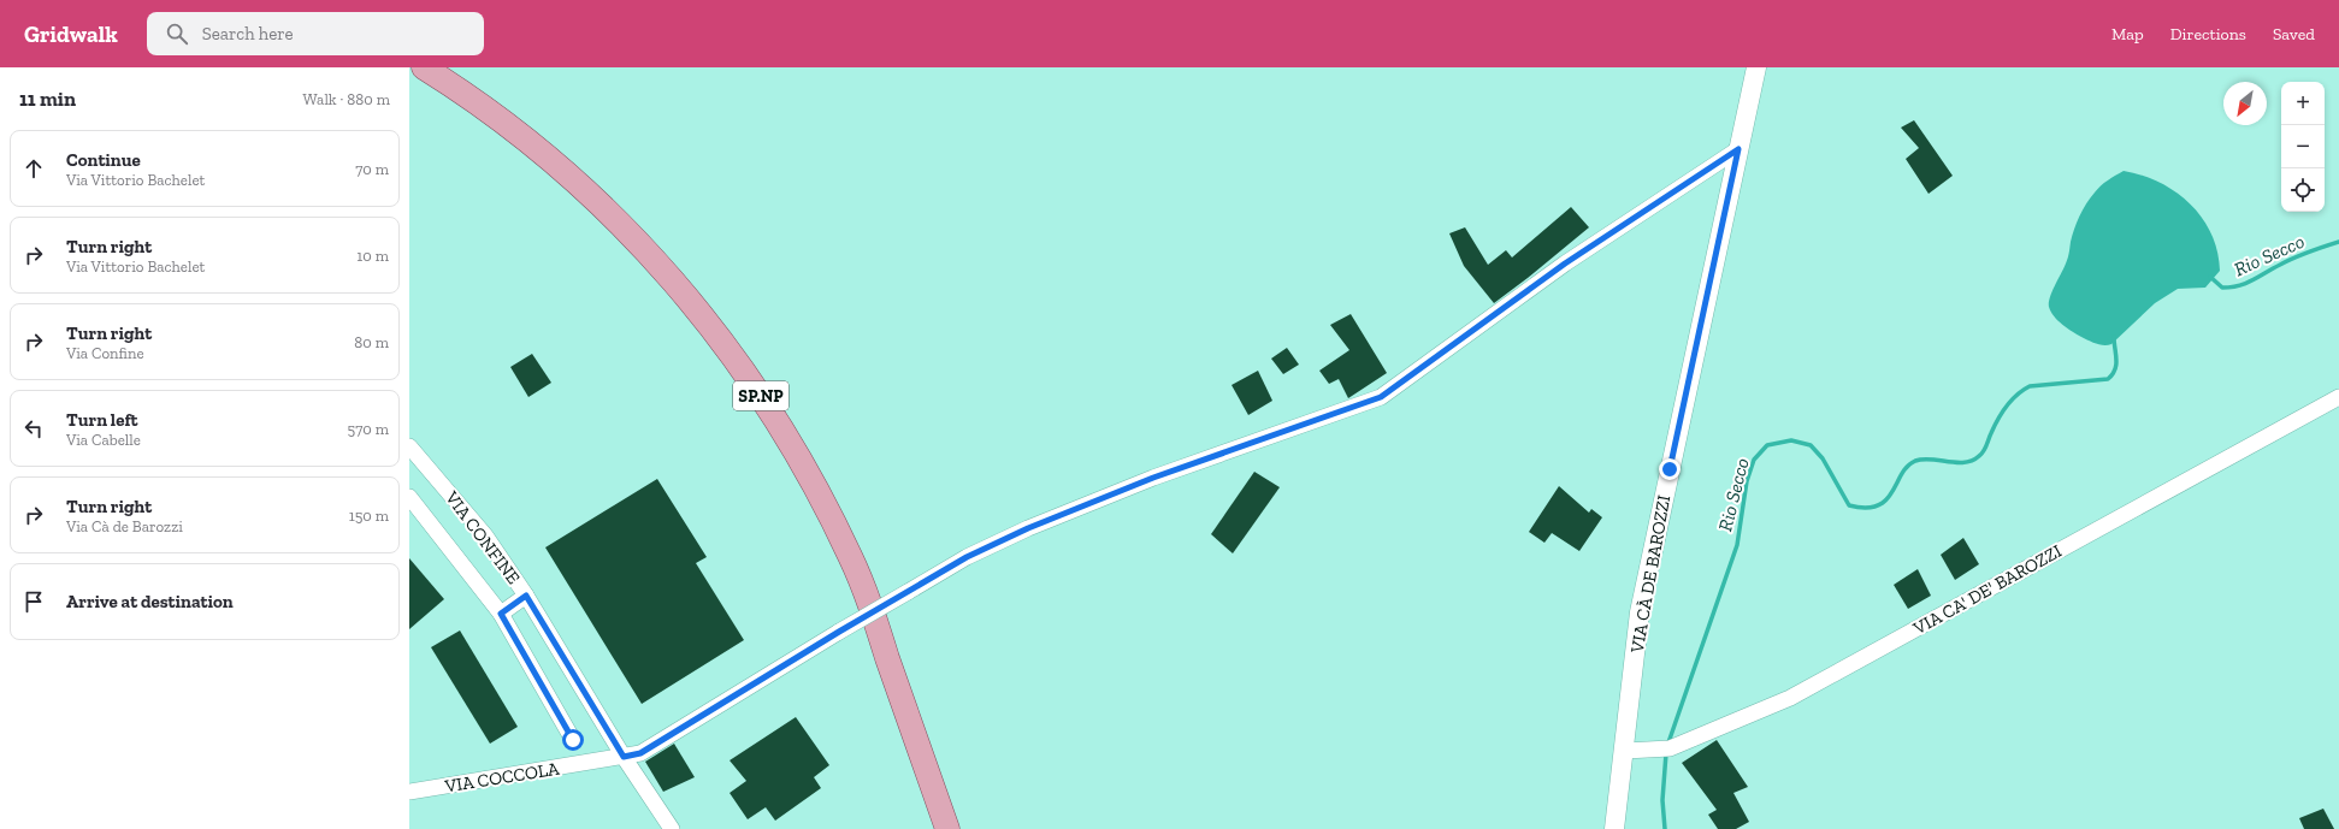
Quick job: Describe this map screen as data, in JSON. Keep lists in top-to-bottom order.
{
  "streets": {
    "main road": ["SP.NP"],
    "street": [
      "VIA CONFINE",
      "VIA CÀ DE BAROZZI",
      "VIA CA' DE' BAROZZI",
      "VIA COCCOLA"
    ]
  },
  "crossings": [
    ["VIA CONFINE", "VIA COCCOLA"],
    ["VIA CÀ DE BAROZZI", "VIA CA' DE' BAROZZI"],
    ["VIA CÀ DE BAROZZI", "VIA COCCOLA"]
  ],
  "water": ["Rio Secco"],
  "north": "bottom left",
  "page": {
    "header": "Gridwalk",
    "search": "Search here",
    "nav": ["Map", "Directions", "Saved"],
    "heading": ["11 min", "Walk · 880 m"],
    "map_buttons": ["+", "−"],
    "list": [
      ["Continue", "Via Vittorio Bachelet", "70 m"],
      ["Turn right", "Via Vittorio Bachelet", "10 m"],
      ["Turn right", "Via Confine", "80 m"],
      ["Turn left", "Via Cabelle", "570 m"],
      ["Turn right", "Via Cà de Barozzi", "150 m"],
      "Arrive at destination"
    ]
  }
}
